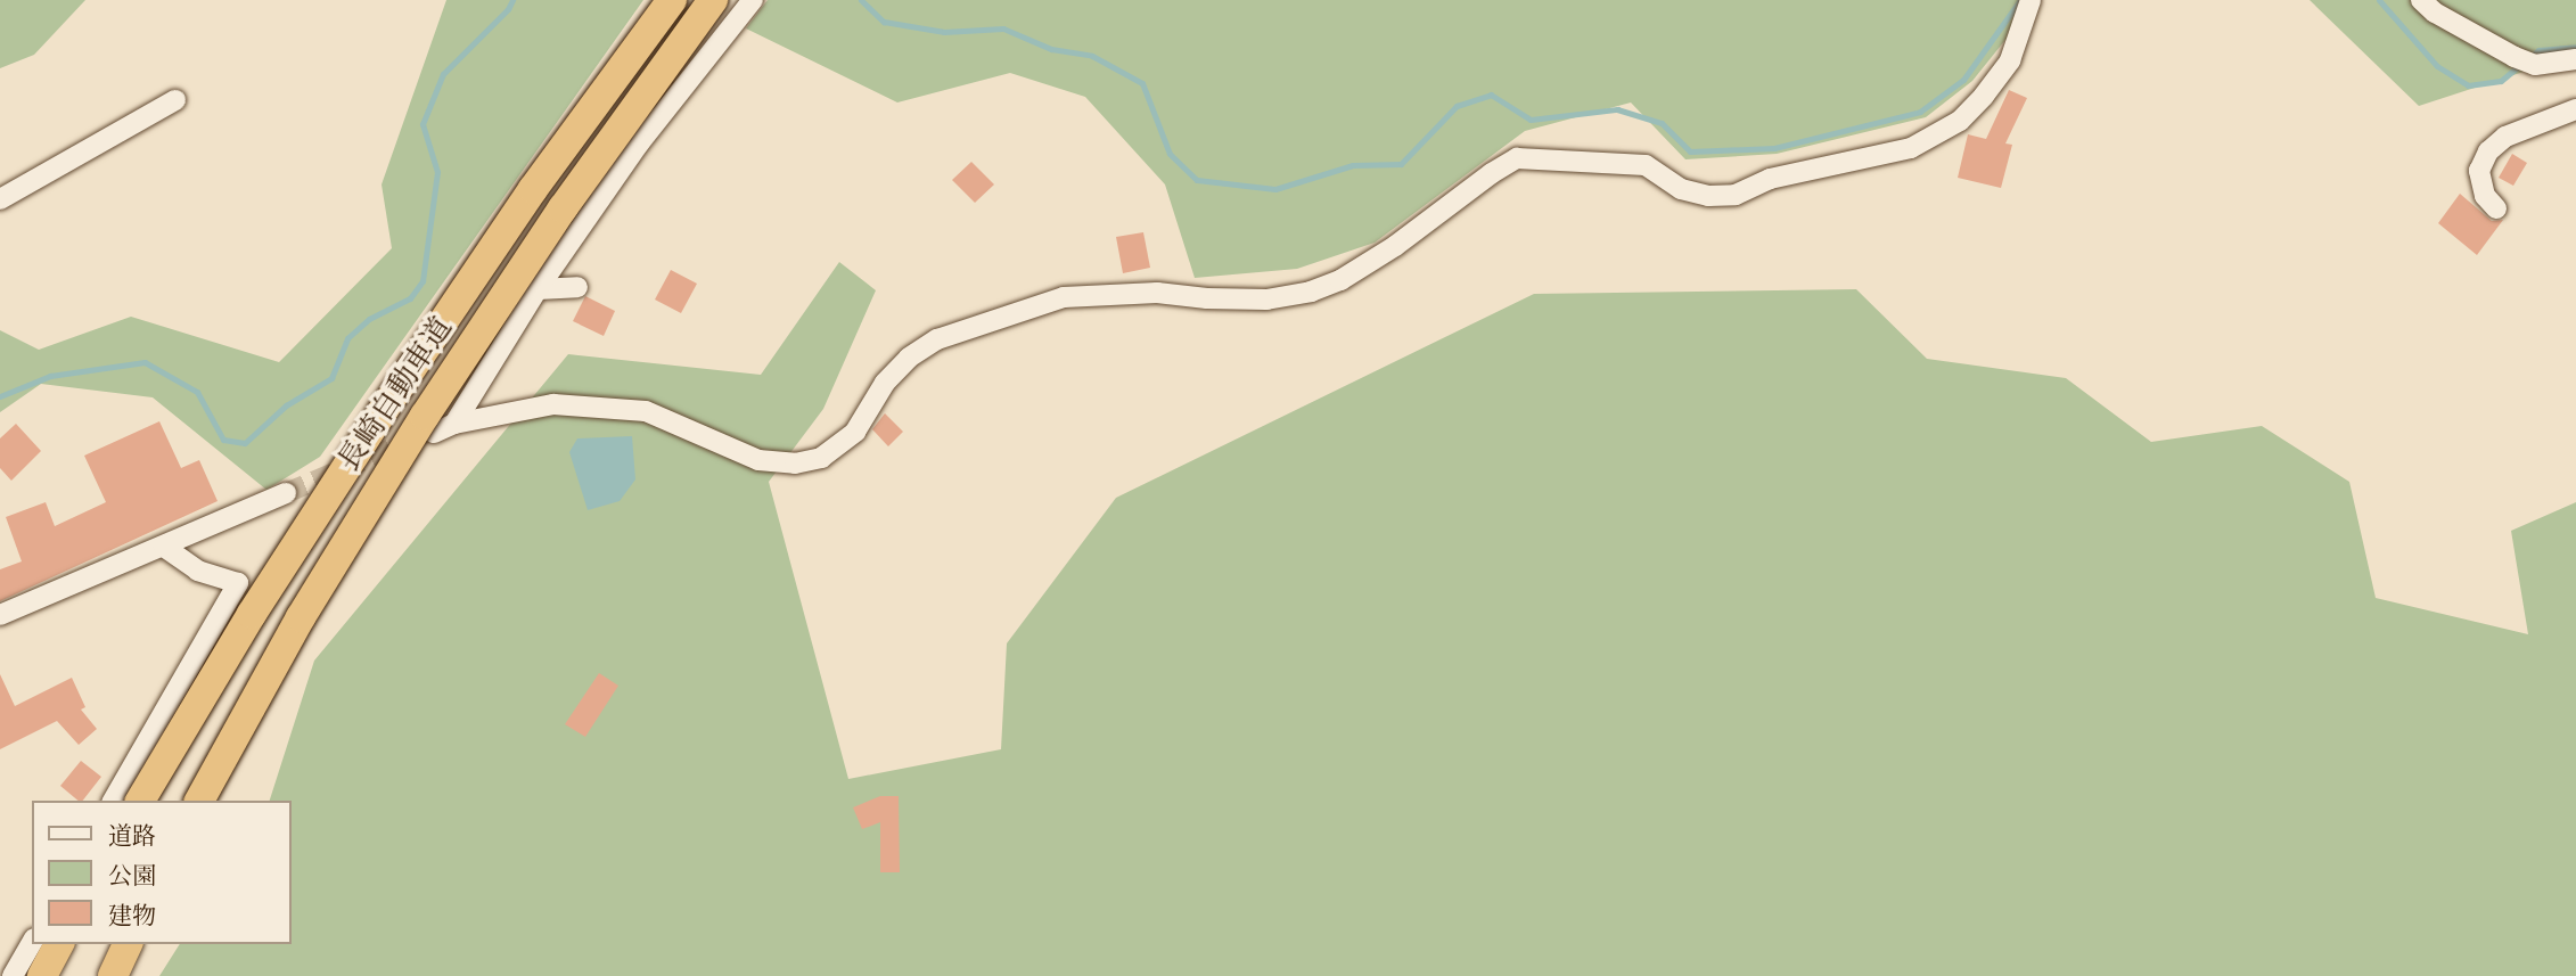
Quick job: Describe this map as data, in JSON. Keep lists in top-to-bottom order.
{
  "streets": {
    "highway": ["長崎自動車道"]
  },
  "legend": ["道路", "公園", "建物"]
}
